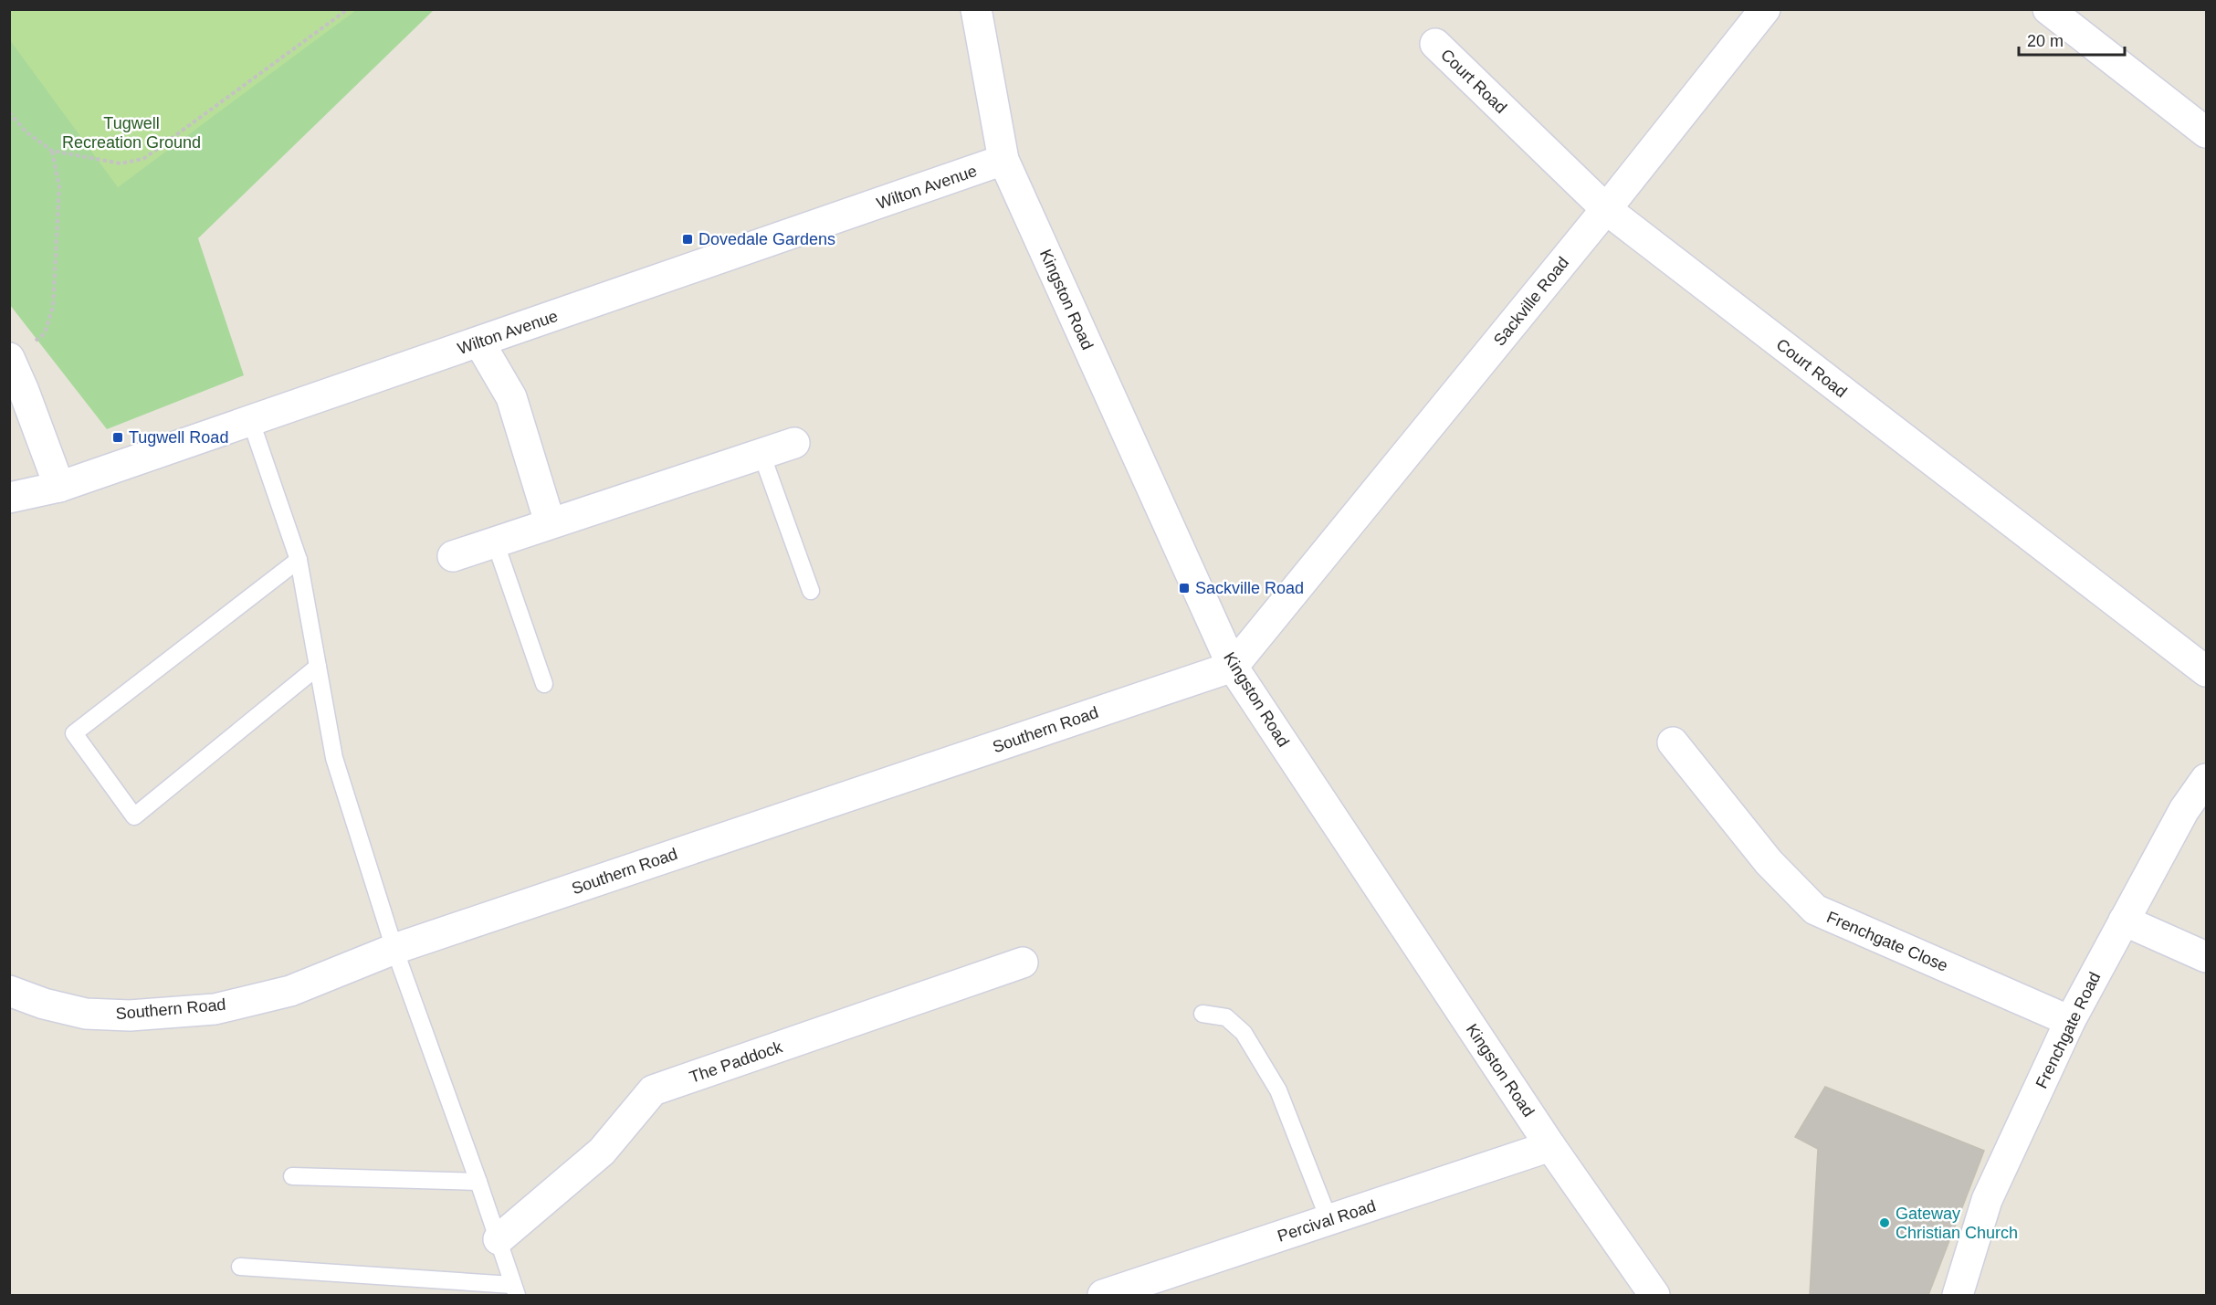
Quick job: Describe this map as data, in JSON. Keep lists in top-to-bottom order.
{
  "streets": {
    "street": [
      "Court Road",
      "Wilton Avenue",
      "Kingston Road",
      "Sackville Road",
      "Southern Road",
      "Frenchgate Close",
      "Frenchgate Road",
      "The Paddock",
      "Percival Road"
    ]
  },
  "crossings": [
    ["Court Road", "Sackville Road"],
    ["Wilton Avenue", "Kingston Road"],
    ["Kingston Road", "Sackville Road"],
    ["Kingston Road", "Southern Road"],
    ["Kingston Road", "Percival Road"],
    ["Sackville Road", "Southern Road"],
    ["Frenchgate Close", "Frenchgate Road"]
  ],
  "parks": ["Tugwell Recreation Ground"],
  "places": {
    "transit": ["Dovedale Gardens", "Tugwell Road", "Sackville Road"],
    "other": ["Gateway Christian Church"]
  },
  "scale_bar": "20 m"
}
